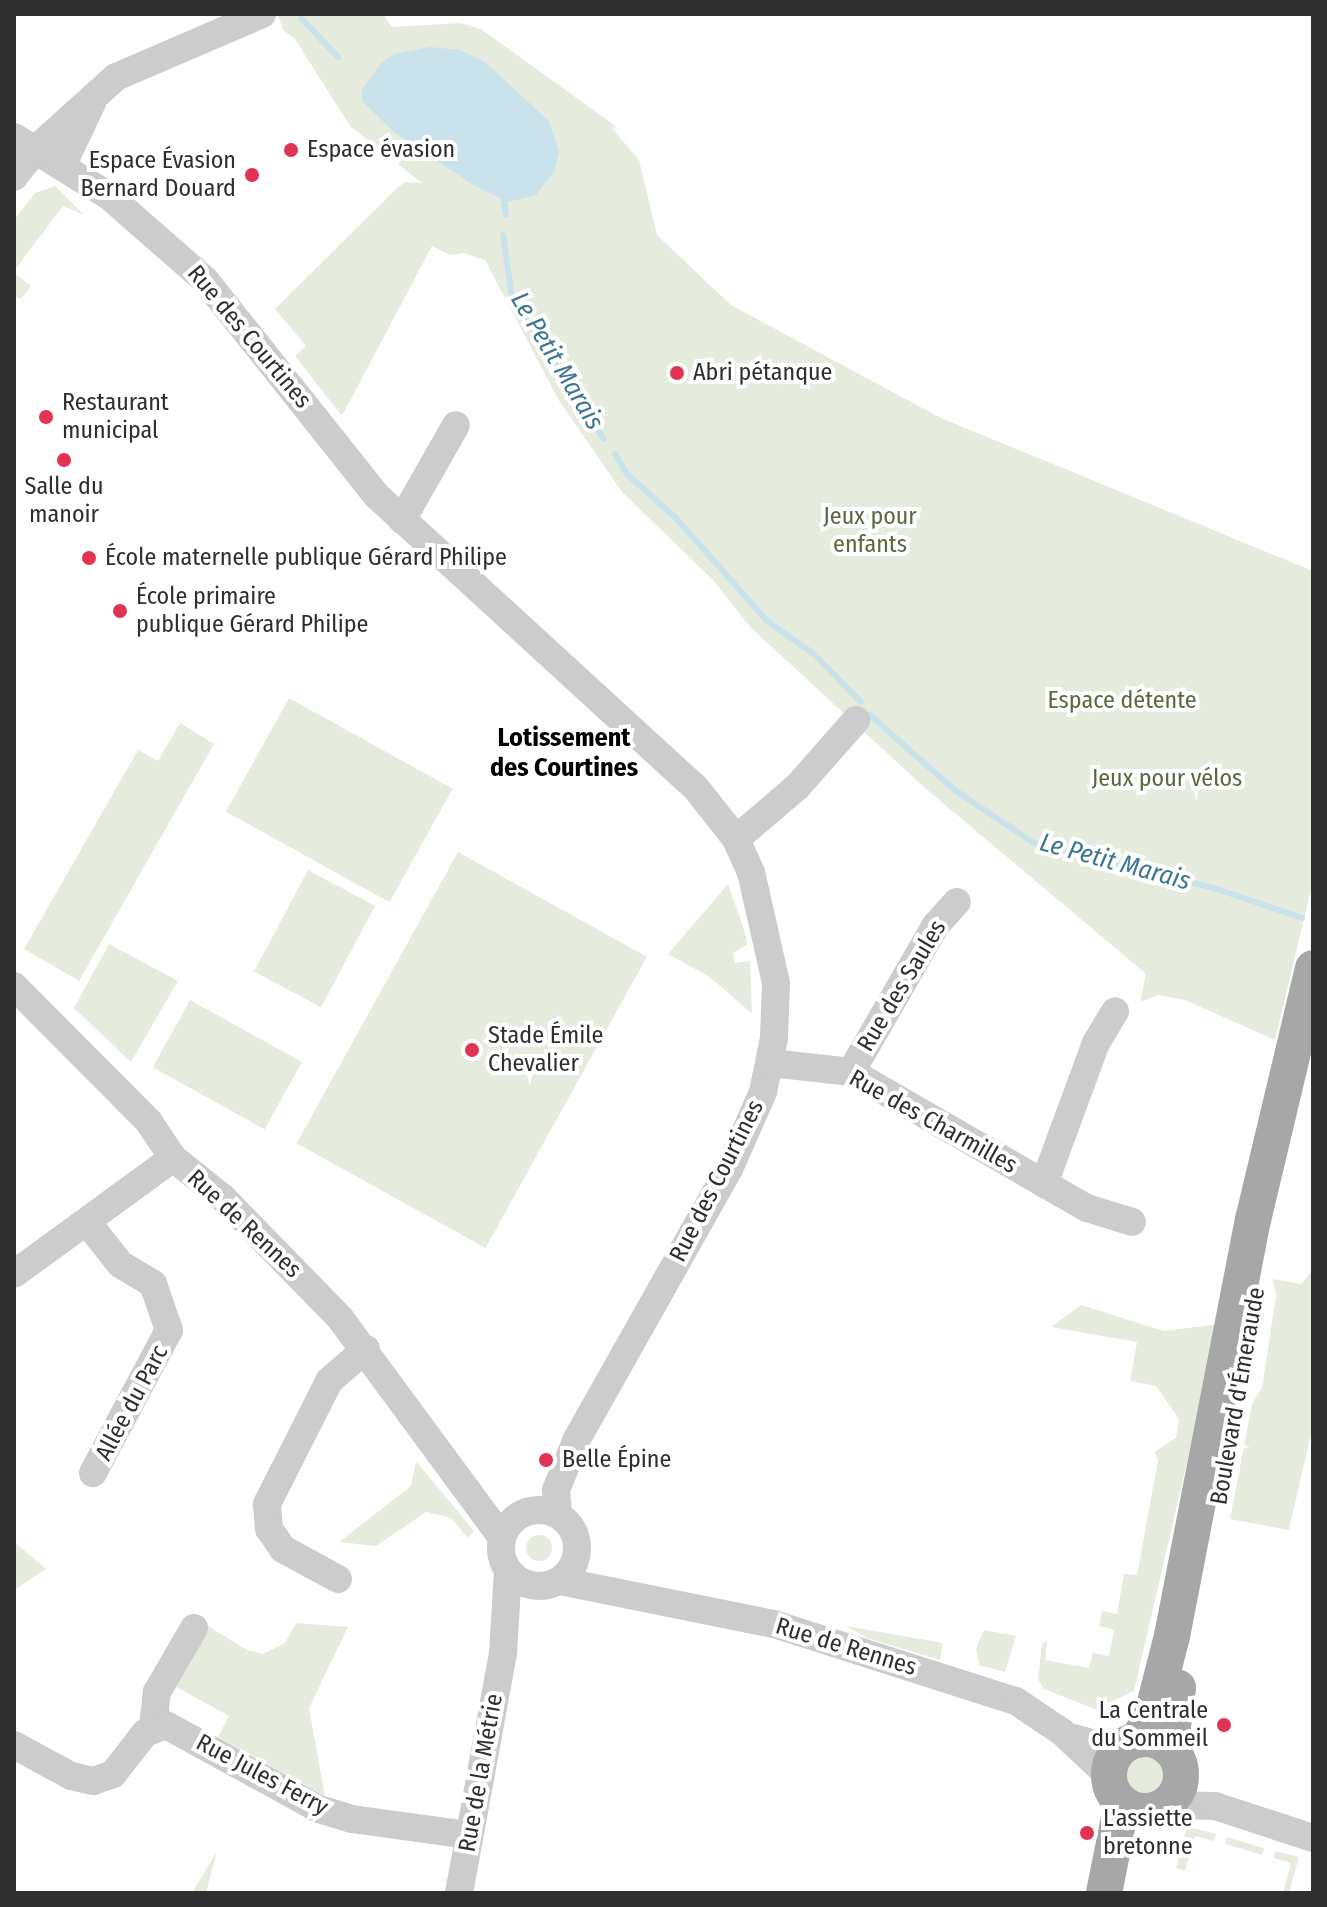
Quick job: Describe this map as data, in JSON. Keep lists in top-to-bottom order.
{
  "streets": {
    "main road": ["Boulevard d'Émeraude"],
    "street": [
      "Rue des Courtines",
      "Rue des Saules",
      "Rue des Charmilles",
      "Rue de Rennes",
      "Allée du Parc",
      "Rue de la Métrie",
      "Rue Jules Ferry"
    ]
  },
  "crossings": [
    ["Rue des Courtines", "Rue des Charmilles"],
    ["Rue des Courtines", "Rue de Rennes"],
    ["Rue des Courtines", "Rue de la Métrie"],
    ["Rue des Saules", "Rue des Charmilles"],
    ["Rue de Rennes", "Boulevard d'Émeraude"],
    ["Rue de Rennes", "Rue de la Métrie"],
    ["Rue de la Métrie", "Rue Jules Ferry"]
  ],
  "districts": ["Lotissement des Courtines"],
  "water": ["Le Petit Marais"],
  "parks": ["Jeux pour enfants", "Espace détente", "Jeux pour vélos"],
  "places": [
    "Espace évasion",
    "Espace Évasion Bernard Douard",
    "Abri pétanque",
    "Restaurant municipal",
    "Salle du manoir",
    "École maternelle publique Gérard Philipe",
    "École primaire publique Gérard Philipe",
    "Stade Émile Chevalier",
    "Belle Épine",
    "La Centrale du Sommeil",
    "L'assiette bretonne"
  ]
}
